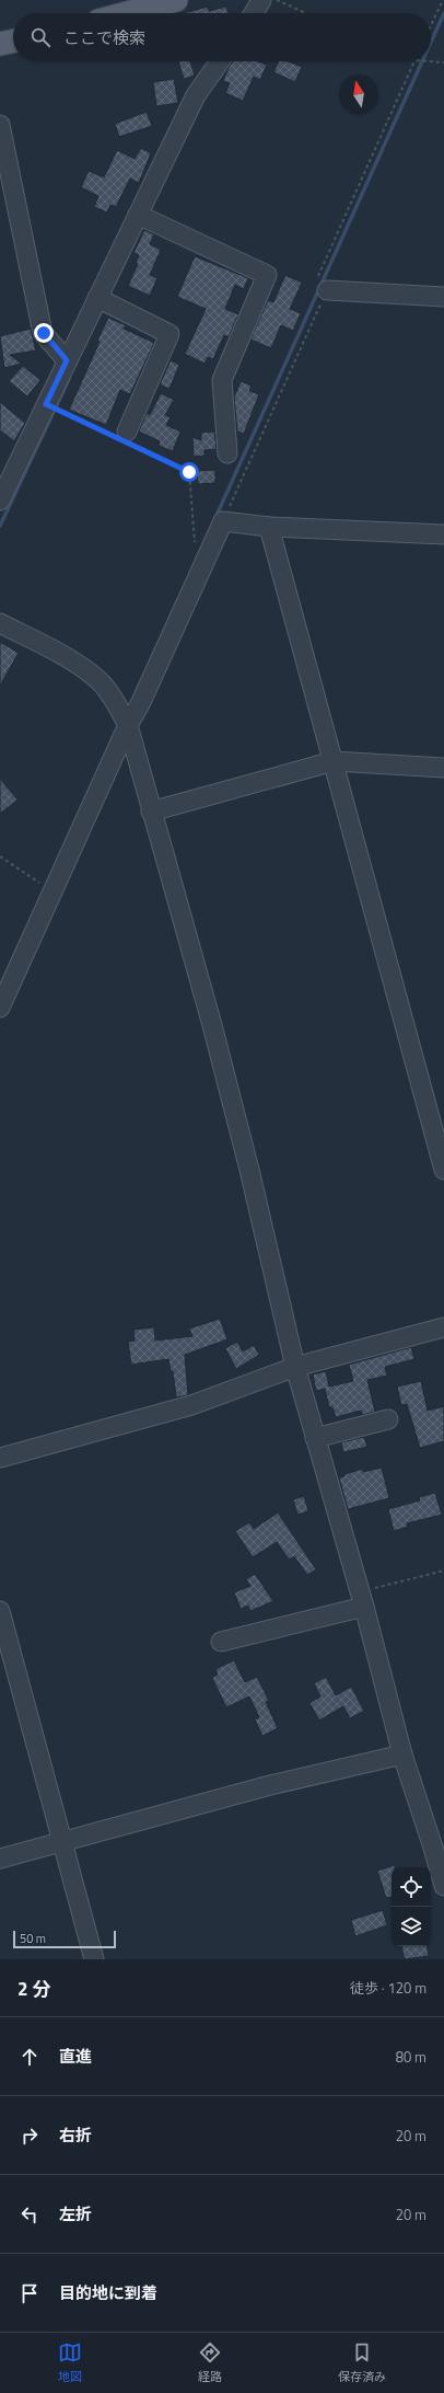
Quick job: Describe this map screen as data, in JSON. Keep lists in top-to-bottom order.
{
  "scale_bar": "50 m",
  "north": "top",
  "page": {
    "search": "ここで検索",
    "scale": "50 m",
    "heading": ["2 分", "徒歩 · 120 m"],
    "list": [
      ["直進", "80 m"],
      ["右折", "20 m"],
      ["左折", "20 m"],
      "目的地に到着"
    ],
    "nav": ["地図", "経路", "保存済み"]
  }
}
